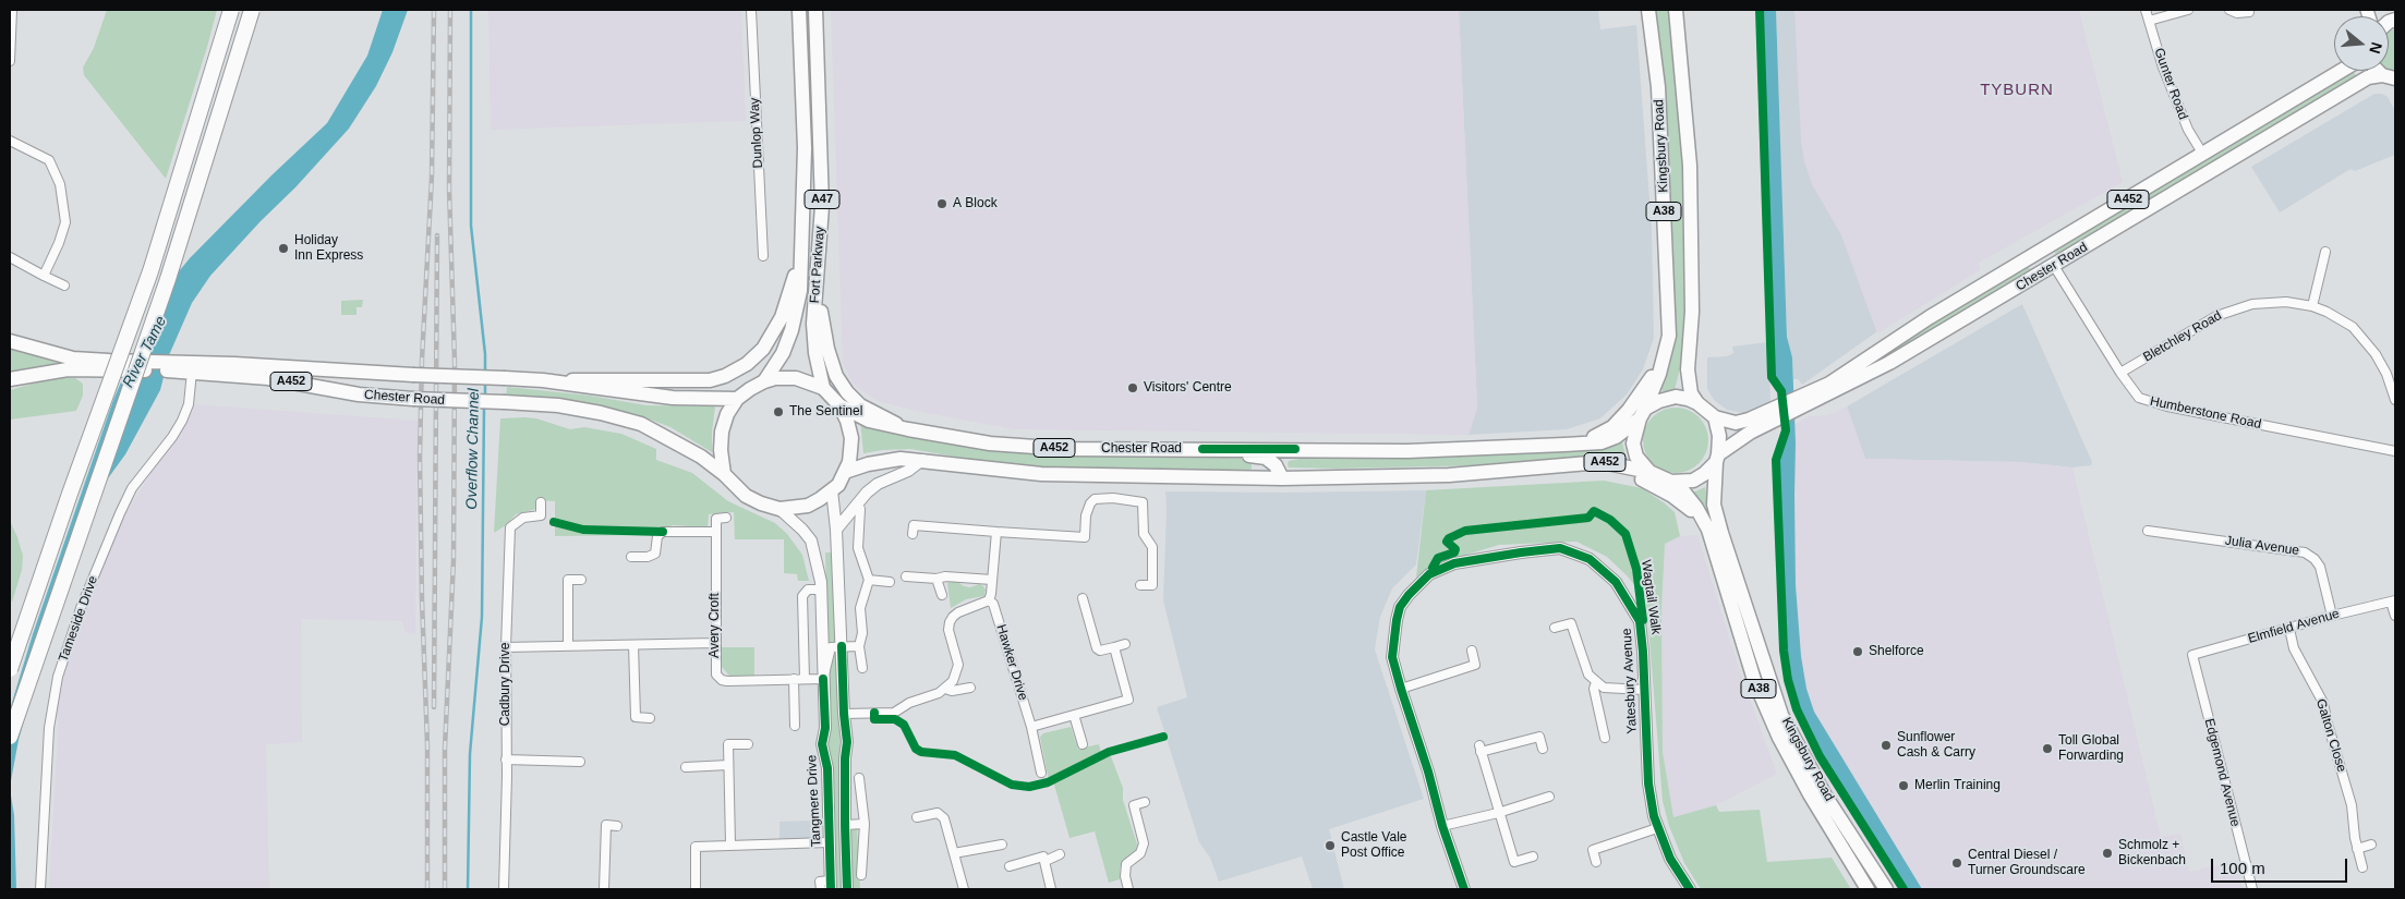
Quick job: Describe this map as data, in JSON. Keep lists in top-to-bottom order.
{
  "streets": {
    "main road": [
      "Kingsbury Road",
      "A47",
      "A452",
      "A38",
      "Fort Parkway",
      "Chester Road"
    ],
    "street": [
      "Gunter Road",
      "Dunlop Way",
      "Bletchley Road",
      "Humberstone Road",
      "Julia Avenue",
      "Tameside Drive",
      "Avery Croft",
      "Elmfield Avenue",
      "Hawker Drive",
      "Yatesbury Avenue",
      "Cadbury Drive",
      "Galton Close",
      "Edgemond Avenue",
      "Tangmere Drive"
    ],
    "cycle path": ["Wagtail Walk"]
  },
  "crossings": [
    ["Gunter Road", "Chester Road"],
    ["Kingsbury Road", "A38"],
    ["Kingsbury Road", "Chester Road"],
    ["A452", "Chester Road"],
    ["A38", "Chester Road"],
    ["Fort Parkway", "Chester Road"],
    ["Fort Parkway", "Tangmere Drive"],
    ["Chester Road", "Humberstone Road"],
    ["Chester Road", "Tameside Drive"],
    ["Chester Road", "Tangmere Drive"],
    ["Bletchley Road", "Humberstone Road"],
    ["Julia Avenue", "Elmfield Avenue"],
    ["Avery Croft", "Tangmere Drive"],
    ["Elmfield Avenue", "Galton Close"],
    ["Elmfield Avenue", "Edgemond Avenue"]
  ],
  "districts": ["TYBURN"],
  "water": ["River Tame", "Overflow Channel"],
  "places": [
    "A Block",
    "Holiday Inn Express",
    "Visitors' Centre",
    "The Sentinel",
    "Shelforce",
    "Sunflower Cash & Carry",
    "Toll Global Forwarding",
    "Merlin Training",
    "Castle Vale Post Office",
    "Schmolz + Bickenbach",
    "Central Diesel / Turner Groundscare"
  ],
  "scale_bar": "100 m",
  "north": "right"
}
